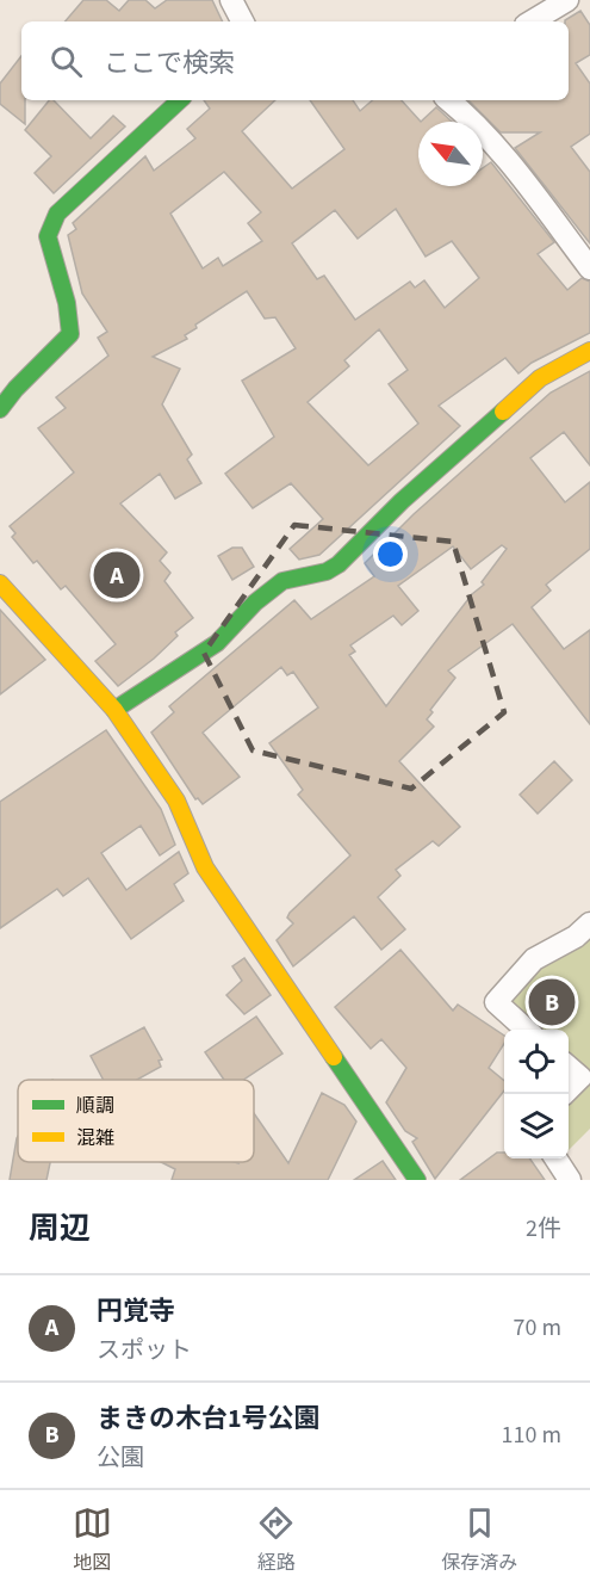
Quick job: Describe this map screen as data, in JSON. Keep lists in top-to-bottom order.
{
  "legend": ["順調", "混雑"],
  "north": "top left",
  "page": {
    "search": "ここで検索",
    "pins": ["A", "B"],
    "heading": ["周辺", "2件"],
    "list": [
      {
        "mark": "A",
        "name": "円覚寺",
        "note": "スポット",
        "value": "70 m"
      },
      {
        "mark": "B",
        "name": "まきの木台1号公園",
        "note": "公園",
        "value": "110 m"
      }
    ],
    "nav": ["地図", "経路", "保存済み"]
  }
}
